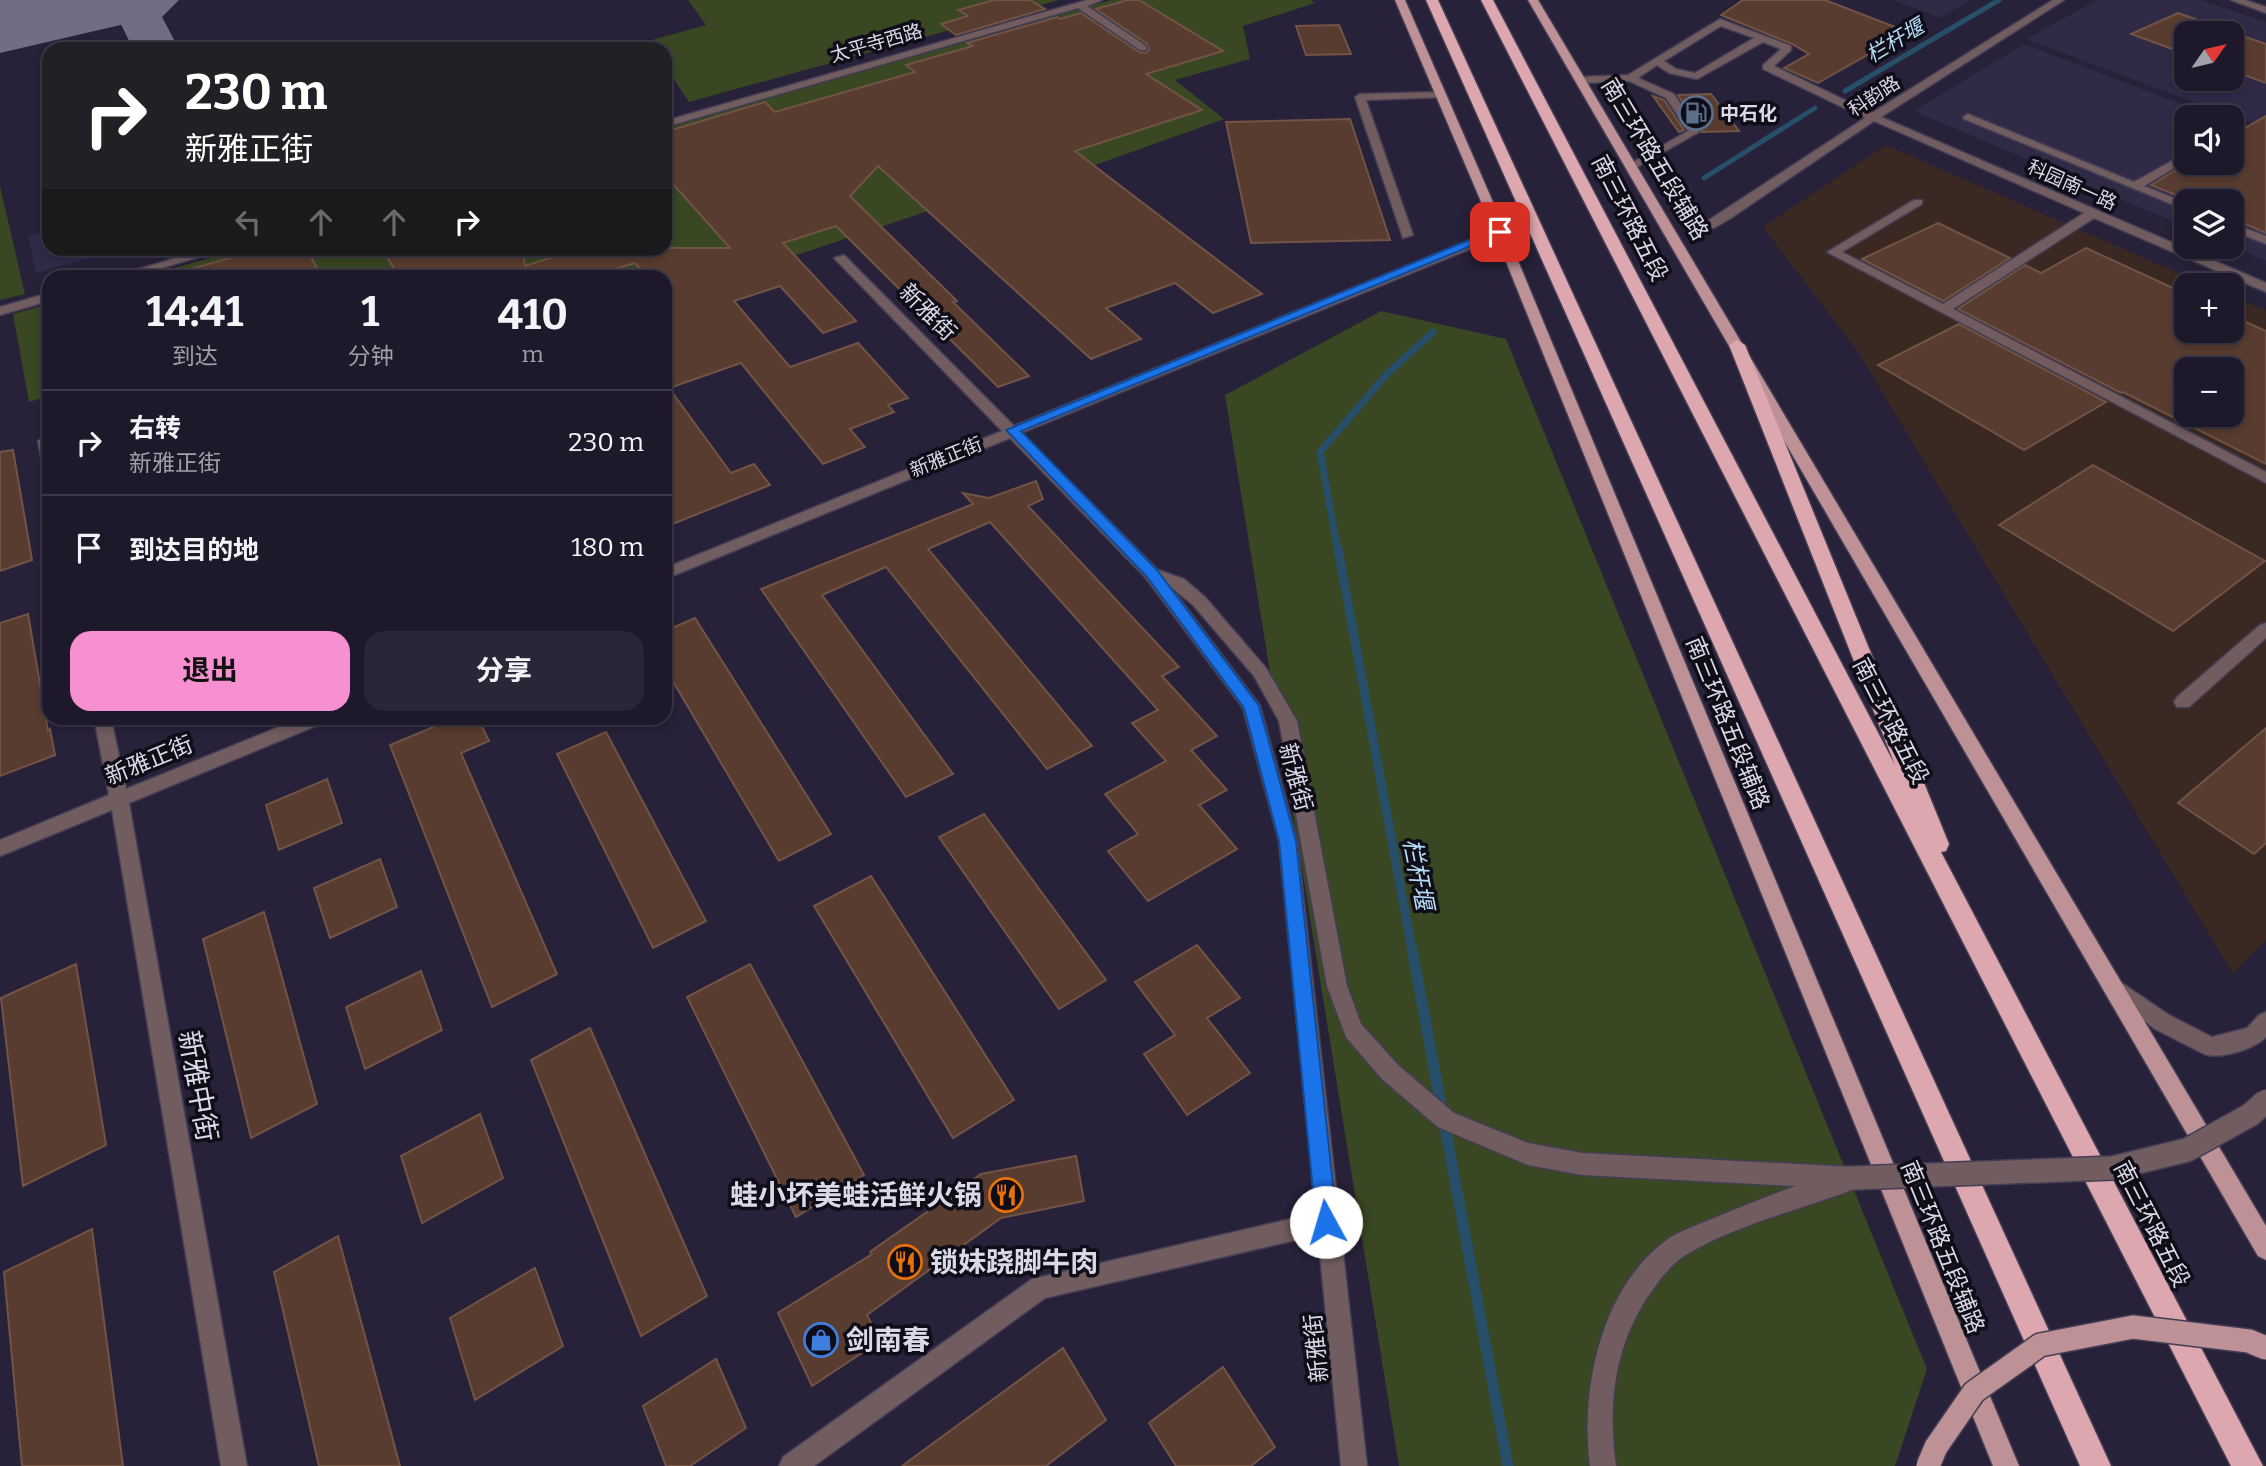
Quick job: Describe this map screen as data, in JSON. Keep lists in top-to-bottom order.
{
  "streets": {
    "highway": ["南三环路五段"],
    "main road": ["南三环路五段辅路"],
    "street": [
      "太平寺西路",
      "科韵路",
      "科园南一路",
      "新雅街",
      "新雅正街",
      "新雅中街"
    ]
  },
  "crossings": [
    ["科韵路", "科园南一路"],
    ["南三环路五段辅路", "新雅正街"],
    ["新雅街", "新雅正街"],
    ["新雅正街", "新雅中街"]
  ],
  "water": ["栏杆堰"],
  "places": {
    "fuel station": ["中石化"],
    "restaurant": ["蛙小坏美蛙活鲜火锅", "锁妹跷脚牛肉"],
    "shop": ["剑南春"]
  },
  "north": "top right",
  "page": {
    "map_buttons": ["+", "−"],
    "turn": ["230 m", "新雅正街"],
    "eta": [
      "14:41",
      "到达",
      "1",
      "分钟",
      "410",
      "m"
    ],
    "list": [
      {
        "name": "右转",
        "note": "新雅正街",
        "value": "230 m"
      },
      {
        "name": "到达目的地",
        "value": "180 m"
      }
    ],
    "buttons": ["退出", "分享"]
  }
}
